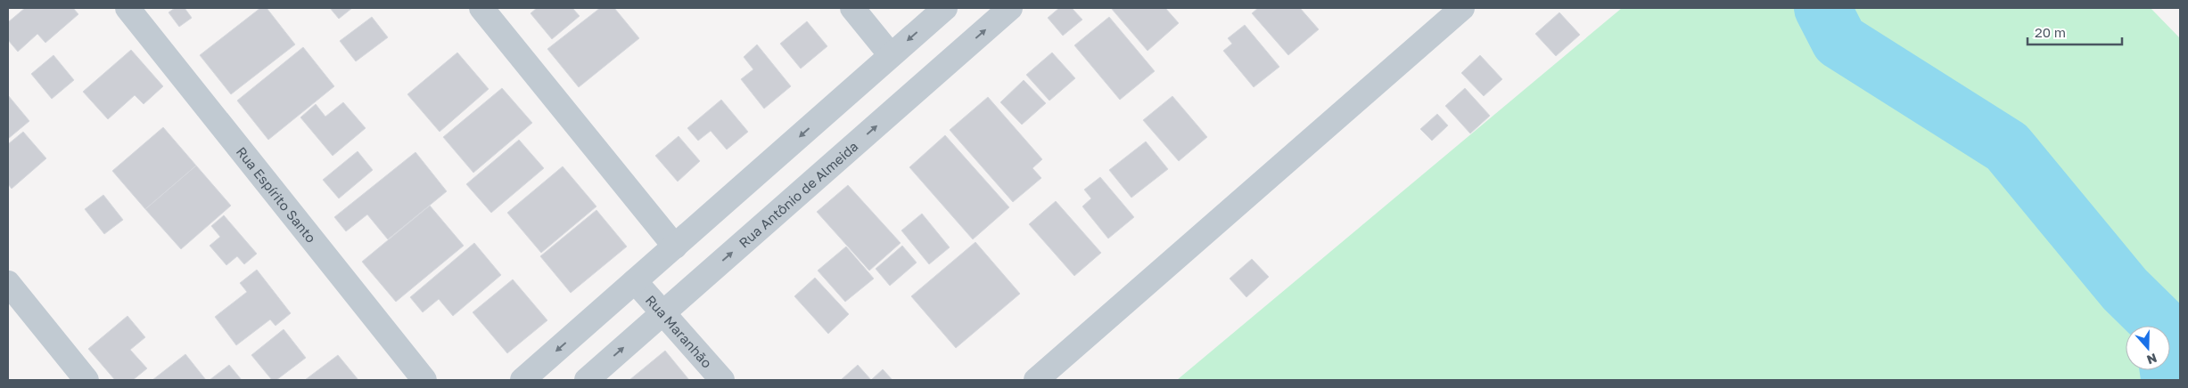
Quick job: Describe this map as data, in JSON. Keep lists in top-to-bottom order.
{
  "streets": {
    "street": ["Rua Espírito Santo", "Rua Antônio de Almeida", "Rua Maranhão"]
  },
  "crossings": [
    ["Rua Antônio de Almeida", "Rua Maranhão"]
  ],
  "scale_bar": "20 m",
  "north": "bottom"
}
